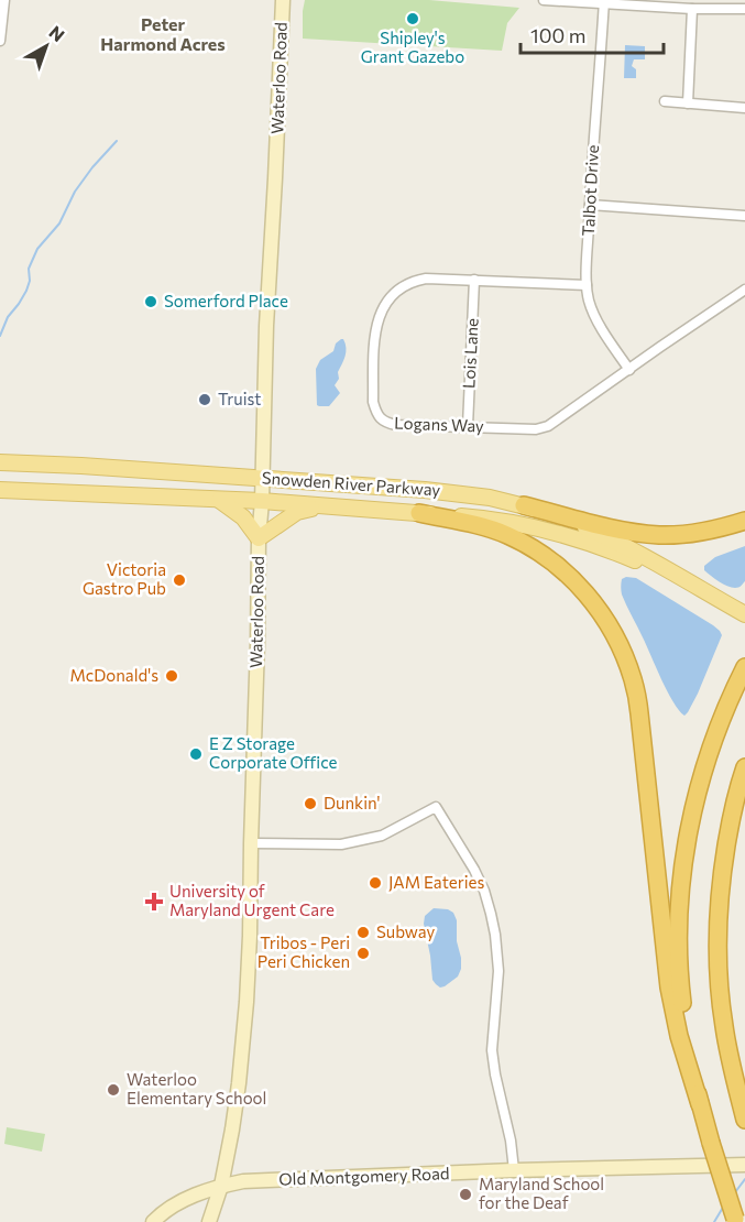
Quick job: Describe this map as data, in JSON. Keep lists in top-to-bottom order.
{
  "streets": {
    "main road": ["Waterloo Road", "Snowden River Parkway", "Old Montgomery Road"],
    "street": ["Talbot Drive", "Lois Lane", "Logans Way"]
  },
  "crossings": [
    ["Waterloo Road", "Snowden River Parkway"],
    ["Waterloo Road", "Old Montgomery Road"],
    ["Talbot Drive", "Logans Way"],
    ["Lois Lane", "Logans Way"]
  ],
  "districts": ["Peter Harmond Acres"],
  "places": {
    "other": [
      "Shipley's Grant Gazebo",
      "Somerford Place",
      "Truist",
      "Victoria Gastro Pub",
      "McDonald's",
      "E Z Storage Corporate Office",
      "Dunkin'",
      "JAM Eateries",
      "Subway",
      "Tribos - Peri Peri Chicken",
      "Waterloo Elementary School",
      "Maryland School for the Deaf"
    ],
    "health": ["University of Maryland Urgent Care"]
  },
  "scale_bar": "100 m",
  "north": "top right"
}
